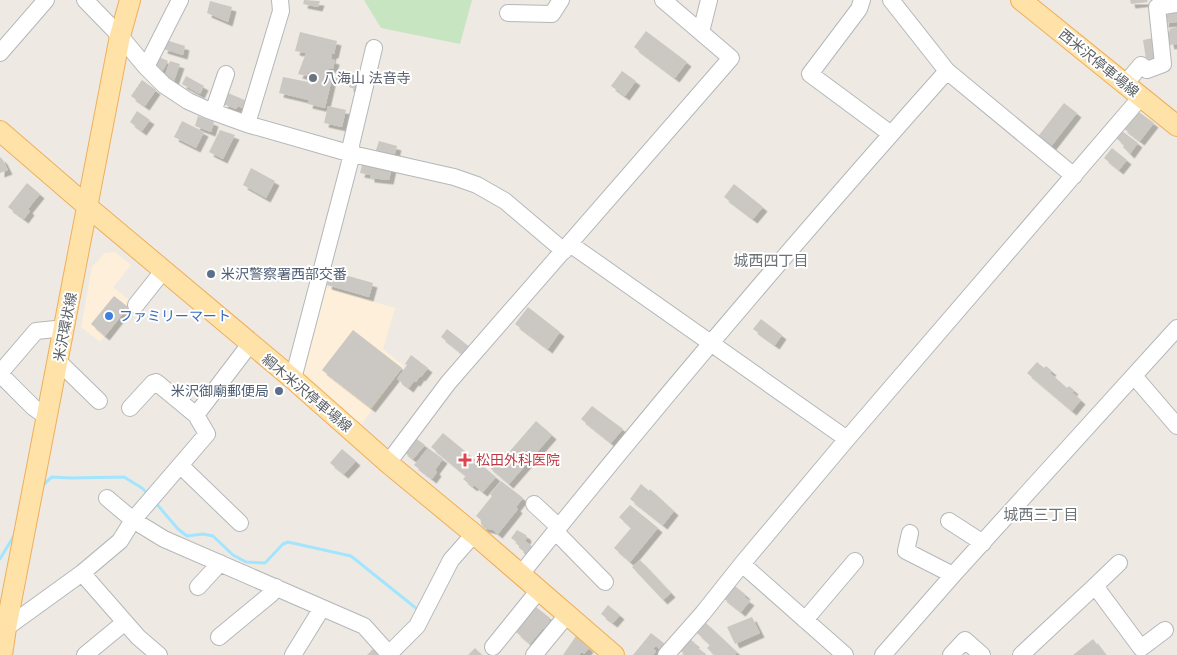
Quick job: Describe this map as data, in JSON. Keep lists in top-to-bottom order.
{
  "streets": {
    "main road": ["西米沢停車場線", "米沢環状線", "綱木米沢停車場線"]
  },
  "crossings": [
    ["米沢環状線", "綱木米沢停車場線"]
  ],
  "districts": ["城西四丁目", "城西三丁目"],
  "places": {
    "other": [
      "八海山 法音寺",
      "米沢警察署西部交番",
      "ファミリーマート",
      "米沢御廟郵便局"
    ],
    "health": ["松田外科医院"]
  }
}
